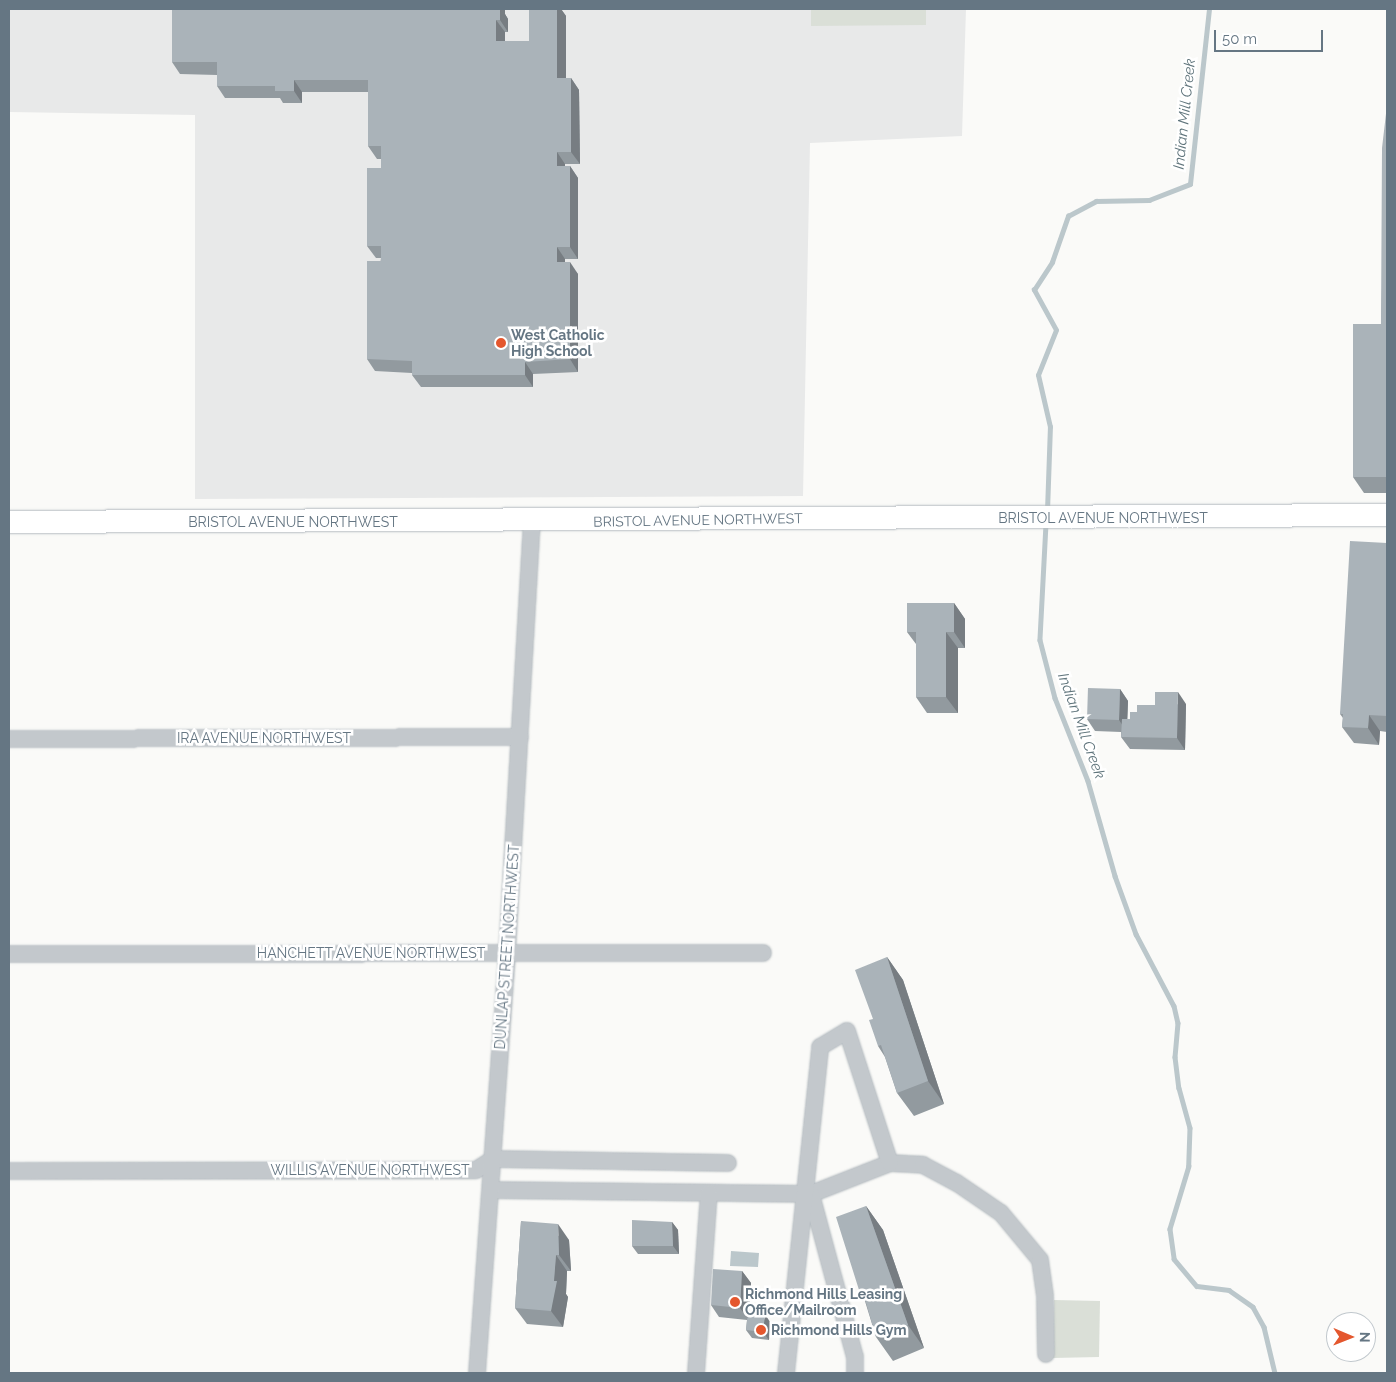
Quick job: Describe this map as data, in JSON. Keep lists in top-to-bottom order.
{
  "streets": {
    "street": [
      "BRISTOL AVENUE NORTHWEST",
      "IRA AVENUE NORTHWEST",
      "DUNLAP STREET NORTHWEST",
      "HANCHETT AVENUE NORTHWEST",
      "WILLIS AVENUE NORTHWEST"
    ]
  },
  "crossings": [
    ["BRISTOL AVENUE NORTHWEST", "DUNLAP STREET NORTHWEST"],
    ["IRA AVENUE NORTHWEST", "DUNLAP STREET NORTHWEST"],
    ["DUNLAP STREET NORTHWEST", "HANCHETT AVENUE NORTHWEST"],
    ["DUNLAP STREET NORTHWEST", "WILLIS AVENUE NORTHWEST"]
  ],
  "water": ["Indian Mill Creek"],
  "places": ["West Catholic High School", "Richmond Hills Leasing Office/Mailroom", "Richmond Hills Gym"],
  "scale_bar": "50 m",
  "north": "right"
}
